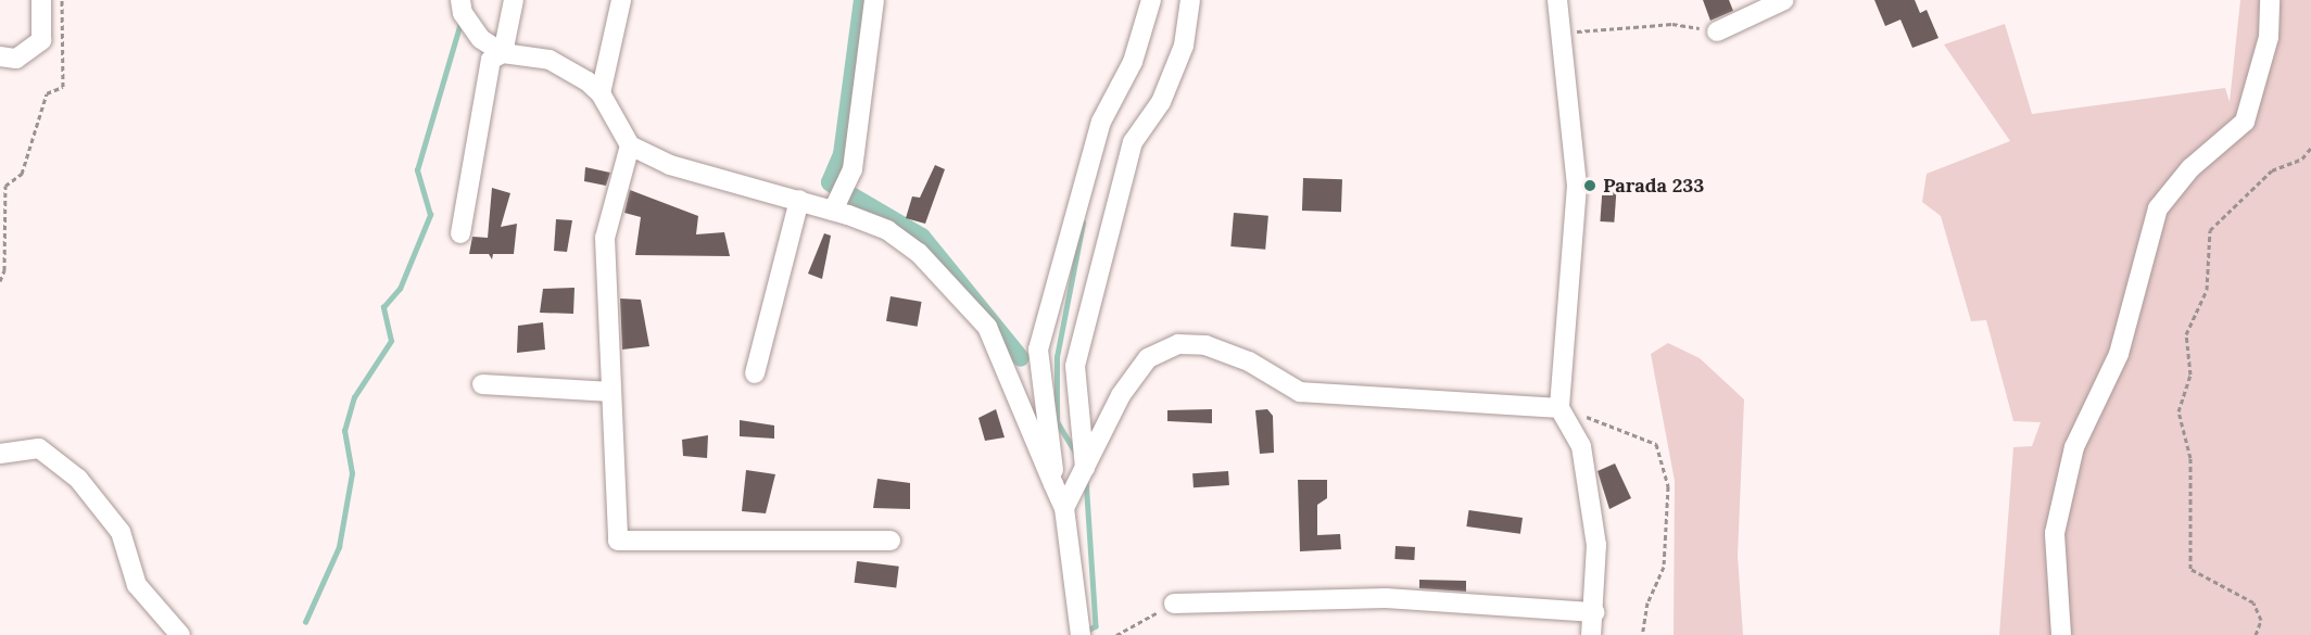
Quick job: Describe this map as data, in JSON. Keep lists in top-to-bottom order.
{
  "places": ["Parada 233"]
}
